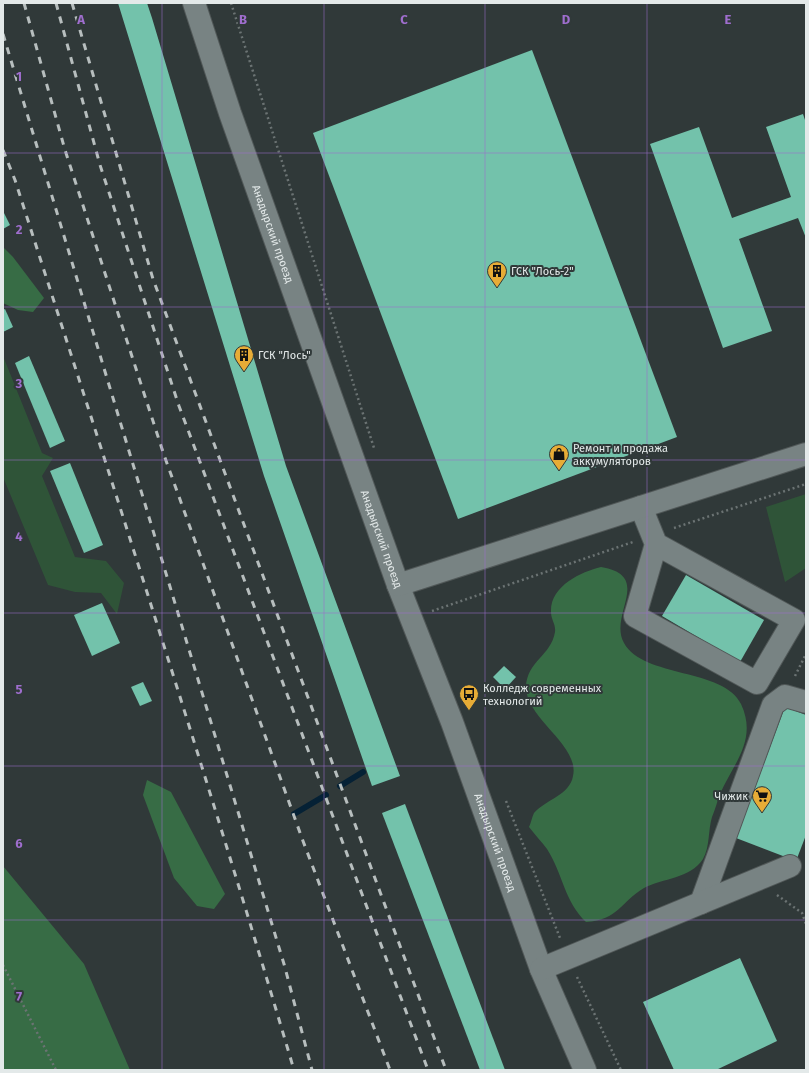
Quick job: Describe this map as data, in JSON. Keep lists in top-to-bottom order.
{
  "streets": {
    "street": ["Анадырский проезд"]
  },
  "places": {
    "building": ["ГСК \"Лось-2\"", "ГСК \"Лось\""],
    "shop": ["Ремонт и продажа аккумуляторов"],
    "bus stop": ["Колледж современных технологий"],
    "supermarket": ["Чижик"]
  },
  "grid": {
    "columns": [
      "A",
      "B",
      "C",
      "D",
      "E"
    ],
    "rows": [
      "1",
      "2",
      "3",
      "4",
      "5",
      "6",
      "7"
    ]
  }
}
